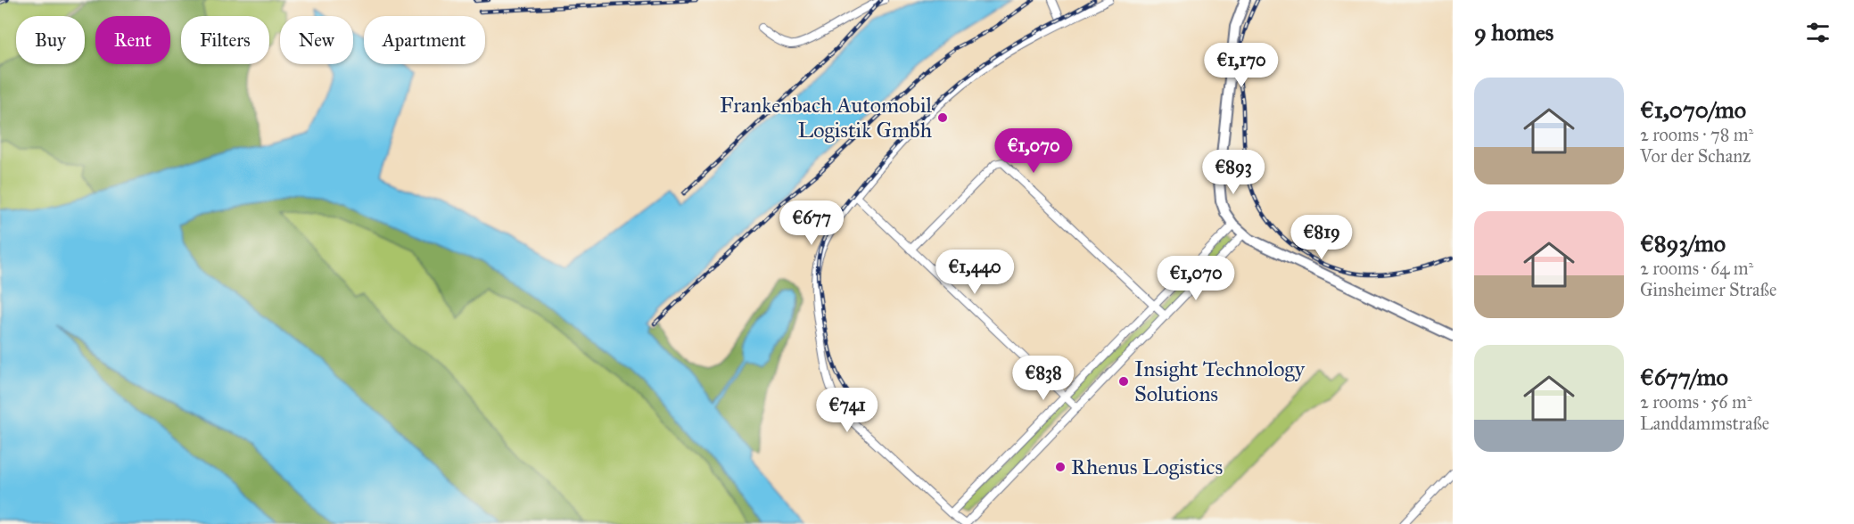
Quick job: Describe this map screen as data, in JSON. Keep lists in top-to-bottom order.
{
  "places": ["Frankenbach Automobil Logistik Gmbh", "Insight Technology Solutions", "Rhenus Logistics"],
  "page": {
    "heading": "9 homes",
    "chip": [
      "Buy",
      "Rent",
      "Filters",
      "New",
      "Apartment"
    ],
    "price": [
      "€1,170",
      "€1,070",
      "€893",
      "€677",
      "€819",
      "€1,440",
      "€1,070",
      "€838",
      "€741"
    ],
    "list": [
      {
        "name": "€1,070/mo",
        "note": "2 rooms · 78 m² · Vor der Schanz"
      },
      {
        "name": "€893/mo",
        "note": "2 rooms · 64 m² · Ginsheimer Straße"
      },
      {
        "name": "€677/mo",
        "note": "2 rooms · 56 m² · Landdammstraße"
      }
    ]
  }
}
